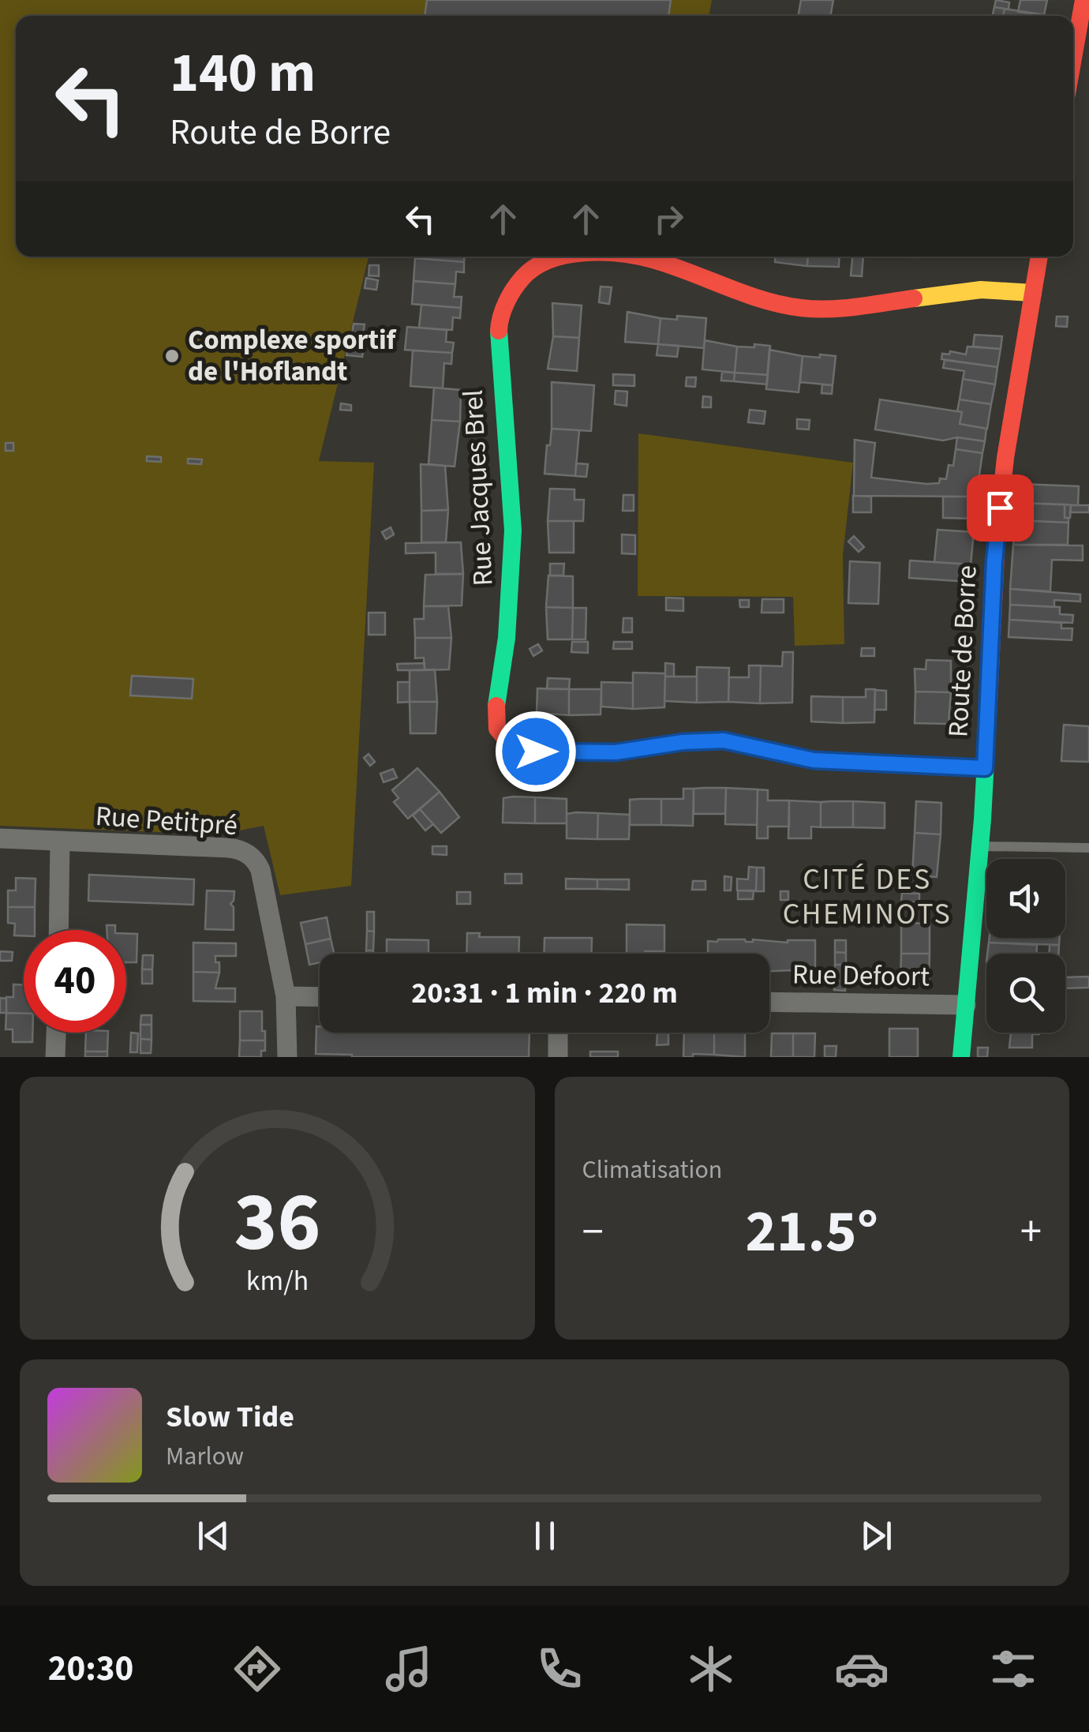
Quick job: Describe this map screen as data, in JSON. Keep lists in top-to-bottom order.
{
  "streets": {
    "street": [
      "Rue Jacques Brel",
      "Route de Borre",
      "Rue Petitpré",
      "Rue Defoort"
    ]
  },
  "crossings": [
    ["Rue Jacques Brel", "Route de Borre"],
    ["Route de Borre", "Rue Defoort"]
  ],
  "districts": ["CITÉ DES CHEMINOTS"],
  "places": ["Complexe sportif de l'Hoflandt"],
  "page": {
    "turn": ["140 m", "Route de Borre"],
    "limit": "40",
    "trip": "20:31 · 1 min · 220 m",
    "tile": "Climatisation",
    "heat": ["−", "21.5°", "+"],
    "song": ["Slow Tide", "Marlow"],
    "tabs": "20:30",
    "gauge": ["36", "km/h"]
  }
}
